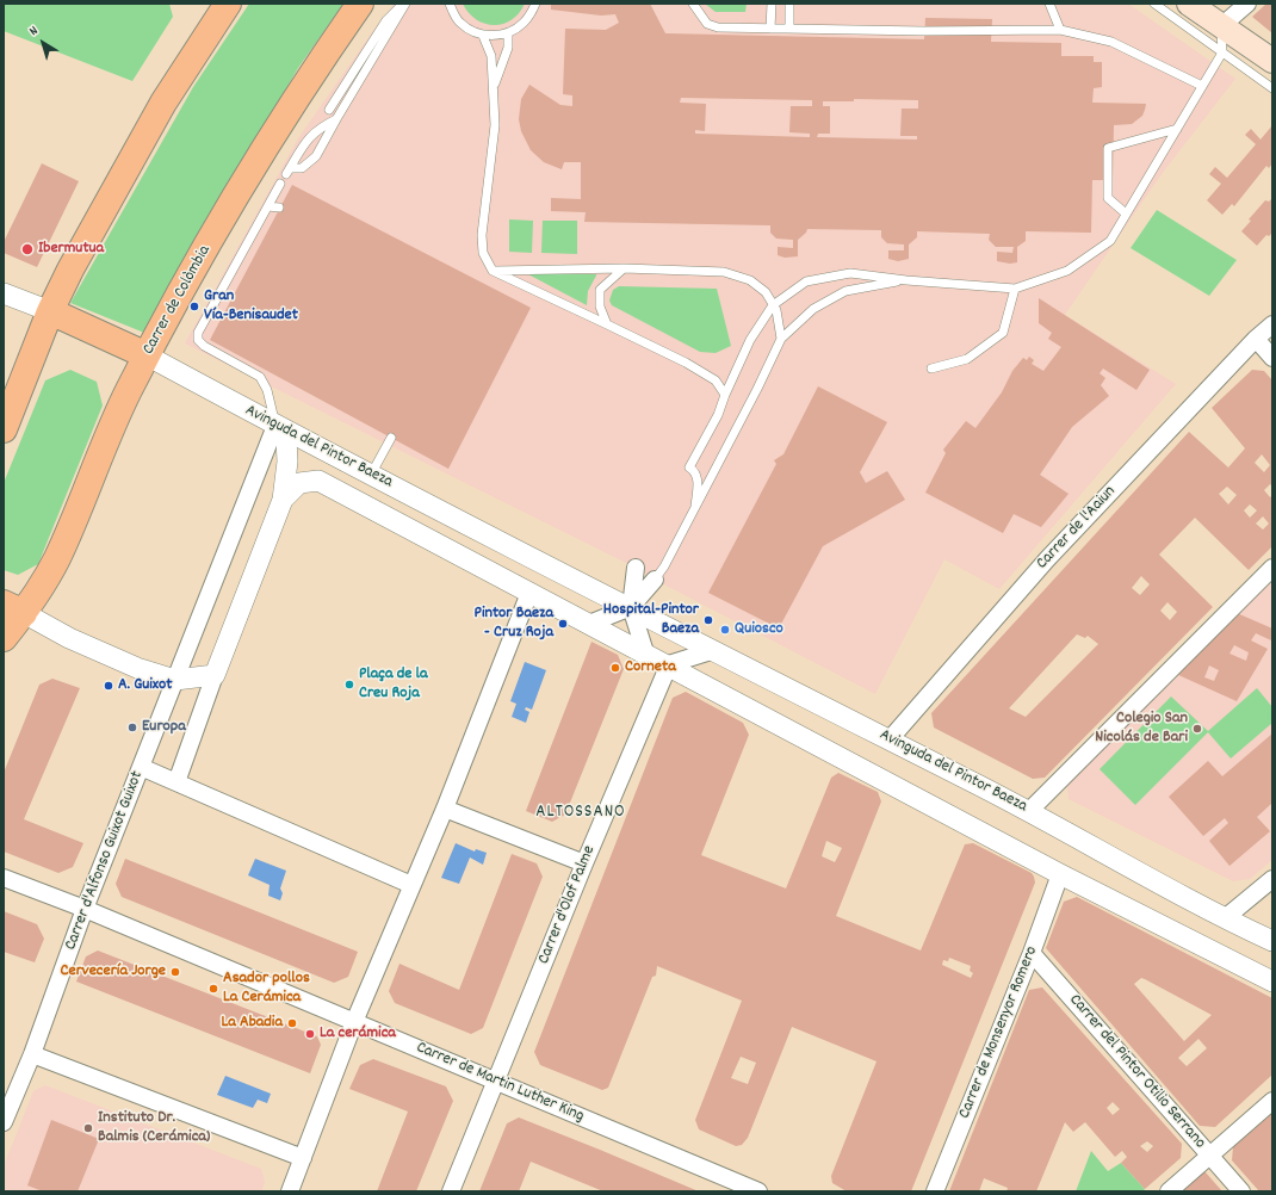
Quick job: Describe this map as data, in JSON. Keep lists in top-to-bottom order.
{
  "streets": {
    "main road": ["Carrer de Colòmbia", "Avinguda del Pintor Baeza"],
    "street": [
      "Carrer de l'Aaiun",
      "Carrer d'Alfonso Guixot Guixot",
      "Carrer d'Olof Palme",
      "Carrer de Monsenyor Romero",
      "Carrer del Pintor Otilio Serrano",
      "Carrer de Martin Luther King"
    ]
  },
  "crossings": [
    ["Carrer de Colòmbia", "Avinguda del Pintor Baeza"],
    ["Avinguda del Pintor Baeza", "Carrer de l'Aaiun"],
    ["Avinguda del Pintor Baeza", "Carrer d'Alfonso Guixot Guixot"],
    ["Avinguda del Pintor Baeza", "Carrer d'Olof Palme"],
    ["Avinguda del Pintor Baeza", "Carrer de Monsenyor Romero"],
    ["Carrer d'Alfonso Guixot Guixot", "Carrer de Martin Luther King"],
    ["Carrer d'Olof Palme", "Carrer de Martin Luther King"],
    ["Carrer de Monsenyor Romero", "Carrer del Pintor Otilio Serrano"]
  ],
  "districts": ["ALTOSSANO"],
  "places": [
    "Ibermutua",
    "Gran Vía-Benisaudet",
    "Hospital-Pintor Baeza",
    "Pintor Baeza - Cruz Roja",
    "Quiosco",
    "Corneta",
    "Plaça de la Creu Roja",
    "A. Guixot",
    "Europa",
    "Colegio San Nicolás de Bari",
    "Cervecería Jorge",
    "Asador pollos La Cerámica",
    "La Abadia",
    "La cerámica",
    "Instituto Dr. Balmis (Cerámica)"
  ],
  "north": "top left"
}
